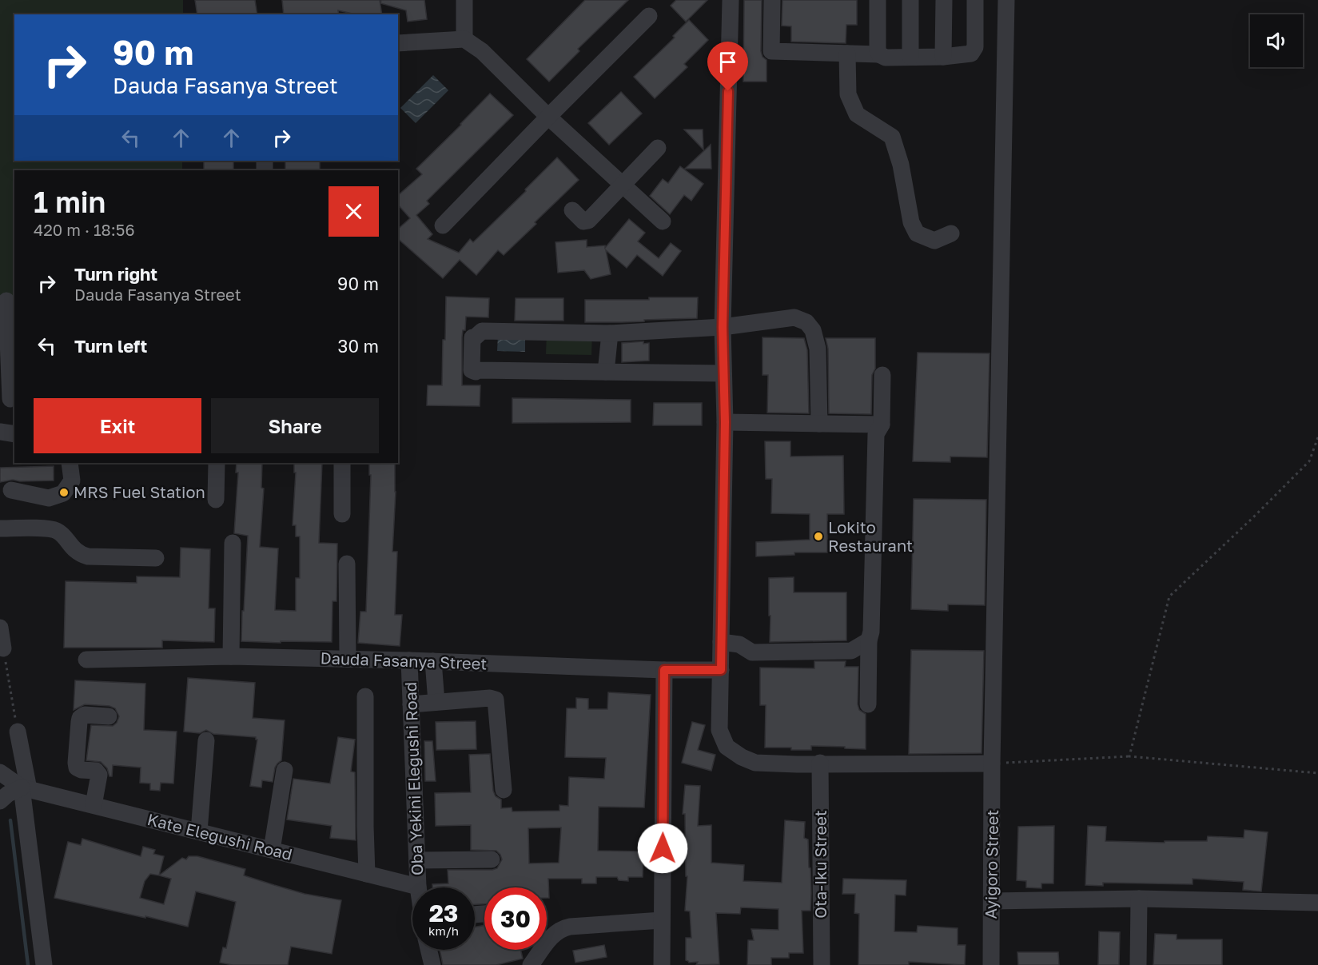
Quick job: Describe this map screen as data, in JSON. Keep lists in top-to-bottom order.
{
  "streets": {
    "street": [
      "Dauda Fasanya Street",
      "Oba Yekini Elegushi Road",
      "Kate Elegushi Road",
      "Ota-Iku Street",
      "Ayigoro Street"
    ]
  },
  "crossings": [
    ["Dauda Fasanya Street", "Oba Yekini Elegushi Road"],
    ["Oba Yekini Elegushi Road", "Kate Elegushi Road"]
  ],
  "places": ["MRS Fuel Station", "Lokito Restaurant"],
  "page": {
    "turn": ["90 m", "Dauda Fasanya Street"],
    "heading": ["1 min", "420 m · 18:56"],
    "list": [
      {
        "name": "Turn right",
        "note": "Dauda Fasanya Street",
        "value": "90 m"
      },
      {
        "name": "Turn left",
        "value": "30 m"
      }
    ],
    "buttons": ["Exit", "Share"],
    "speed": "23 km/h",
    "limit": "30"
  }
}
